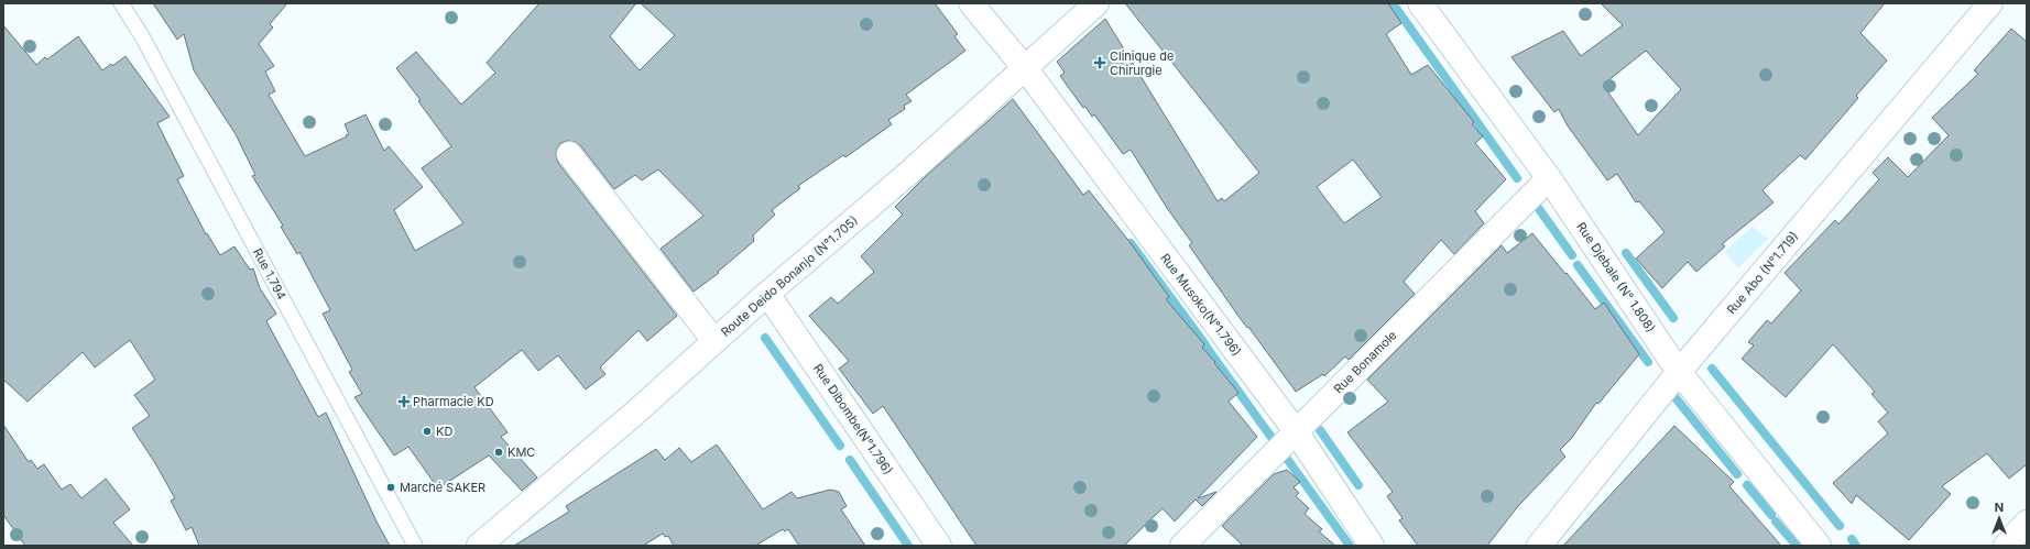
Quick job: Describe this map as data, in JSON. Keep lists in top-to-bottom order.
{
  "streets": {
    "street": [
      "Rue Abo (N°1.719)",
      "Route Deido Bonanjo (N°1.705)",
      "Rue Djebale (N° 1.808)",
      "Rue Musoko(N°1.796)",
      "Rue Bonamole",
      "Rue Dibombe(N°1.796)"
    ],
    "lane": ["Rue 1.794"]
  },
  "crossings": [
    ["Rue Abo (N°1.719)", "Rue Djebale (N° 1.808)"],
    ["Route Deido Bonanjo (N°1.705)", "Rue Musoko(N°1.796)"],
    ["Route Deido Bonanjo (N°1.705)", "Rue Dibombe(N°1.796)"],
    ["Rue Djebale (N° 1.808)", "Rue Bonamole"],
    ["Rue Musoko(N°1.796)", "Rue Bonamole"]
  ],
  "places": {
    "health": ["Clinique de Chirurgie", "Pharmacie KD"],
    "other": ["KD", "KMC", "Marché SAKER"]
  },
  "north": "top"
}
